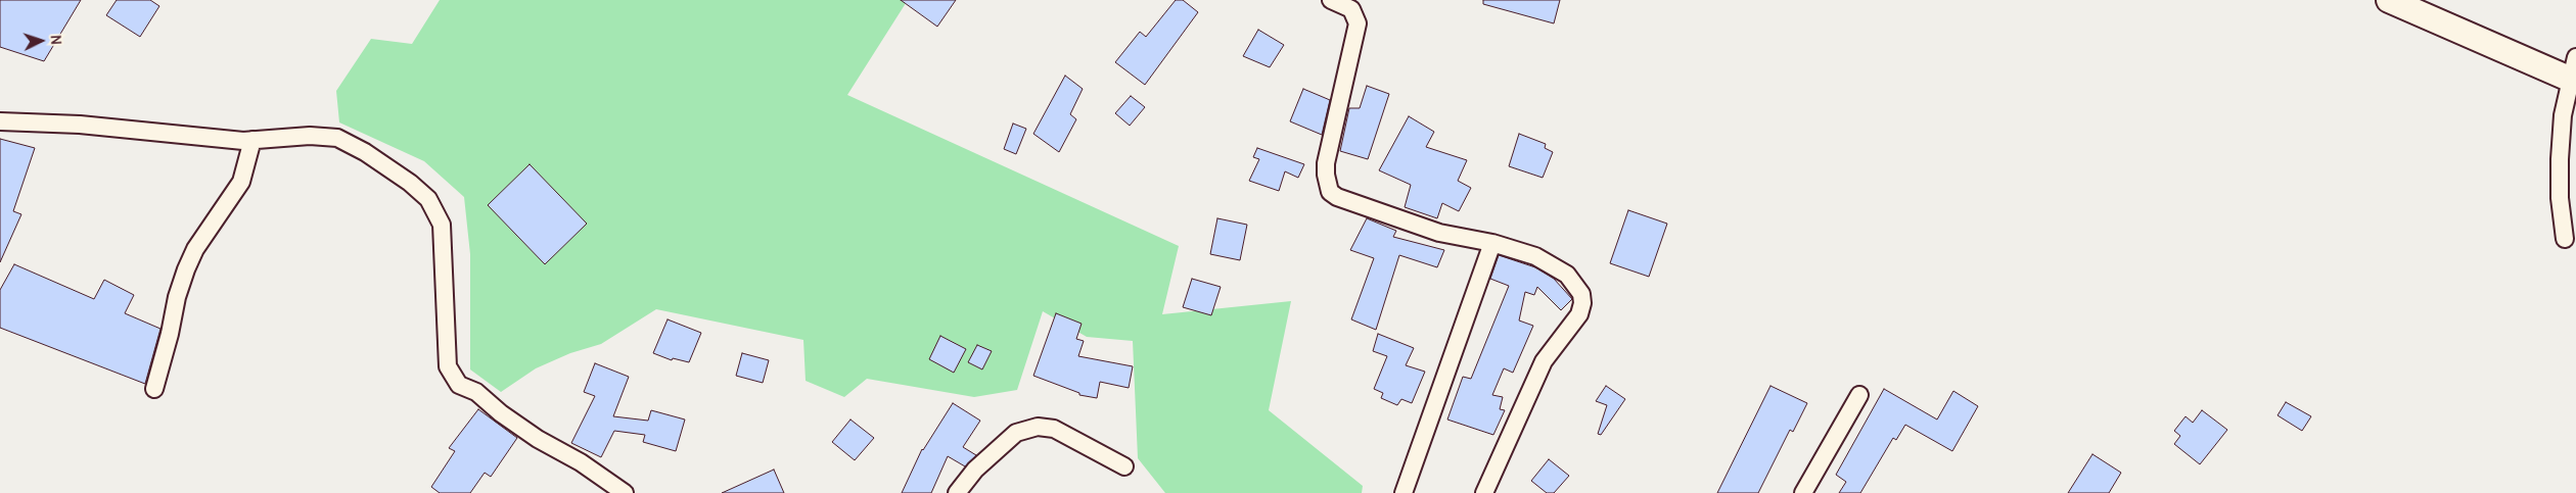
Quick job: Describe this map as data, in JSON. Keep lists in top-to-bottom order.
{
  "north": "right"
}
